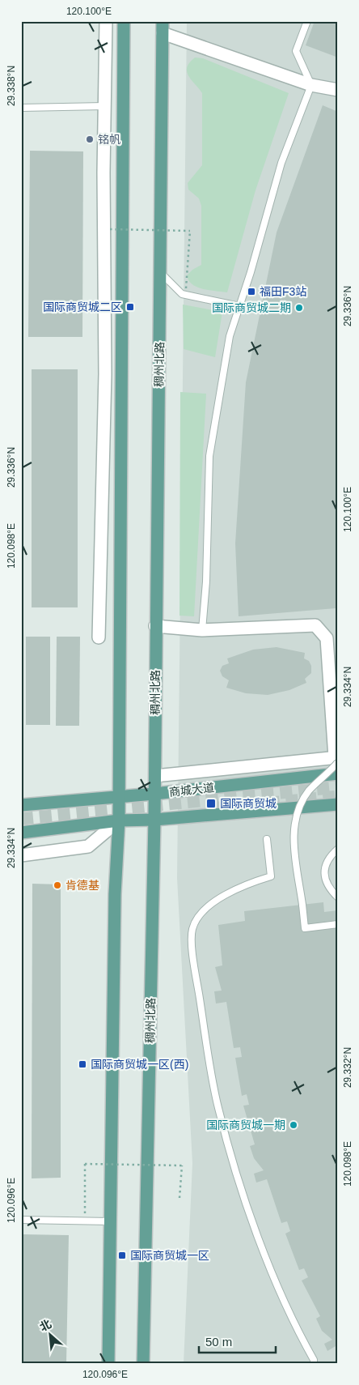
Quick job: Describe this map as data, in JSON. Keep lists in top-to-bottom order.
{
  "streets": {
    "main road": ["稠州北路", "商城大道"]
  },
  "crossings": [
    ["稠州北路", "商城大道"]
  ],
  "places": {
    "other": [
      "铭帆",
      "国际商贸城二期",
      "肯德基",
      "国际商贸城一期"
    ],
    "transit": [
      "福田F3站",
      "国际商贸城二区",
      "国际商贸城",
      "国际商贸城一区(西)",
      "国际商贸城一区"
    ]
  },
  "scale_bar": "50 m",
  "north": "top left",
  "coordinates": [
    "120.100°E",
    "29.338°N",
    "29.336°N",
    "120.098°E",
    "29.334°N",
    "29.332°N",
    "120.096°E"
  ]
}
